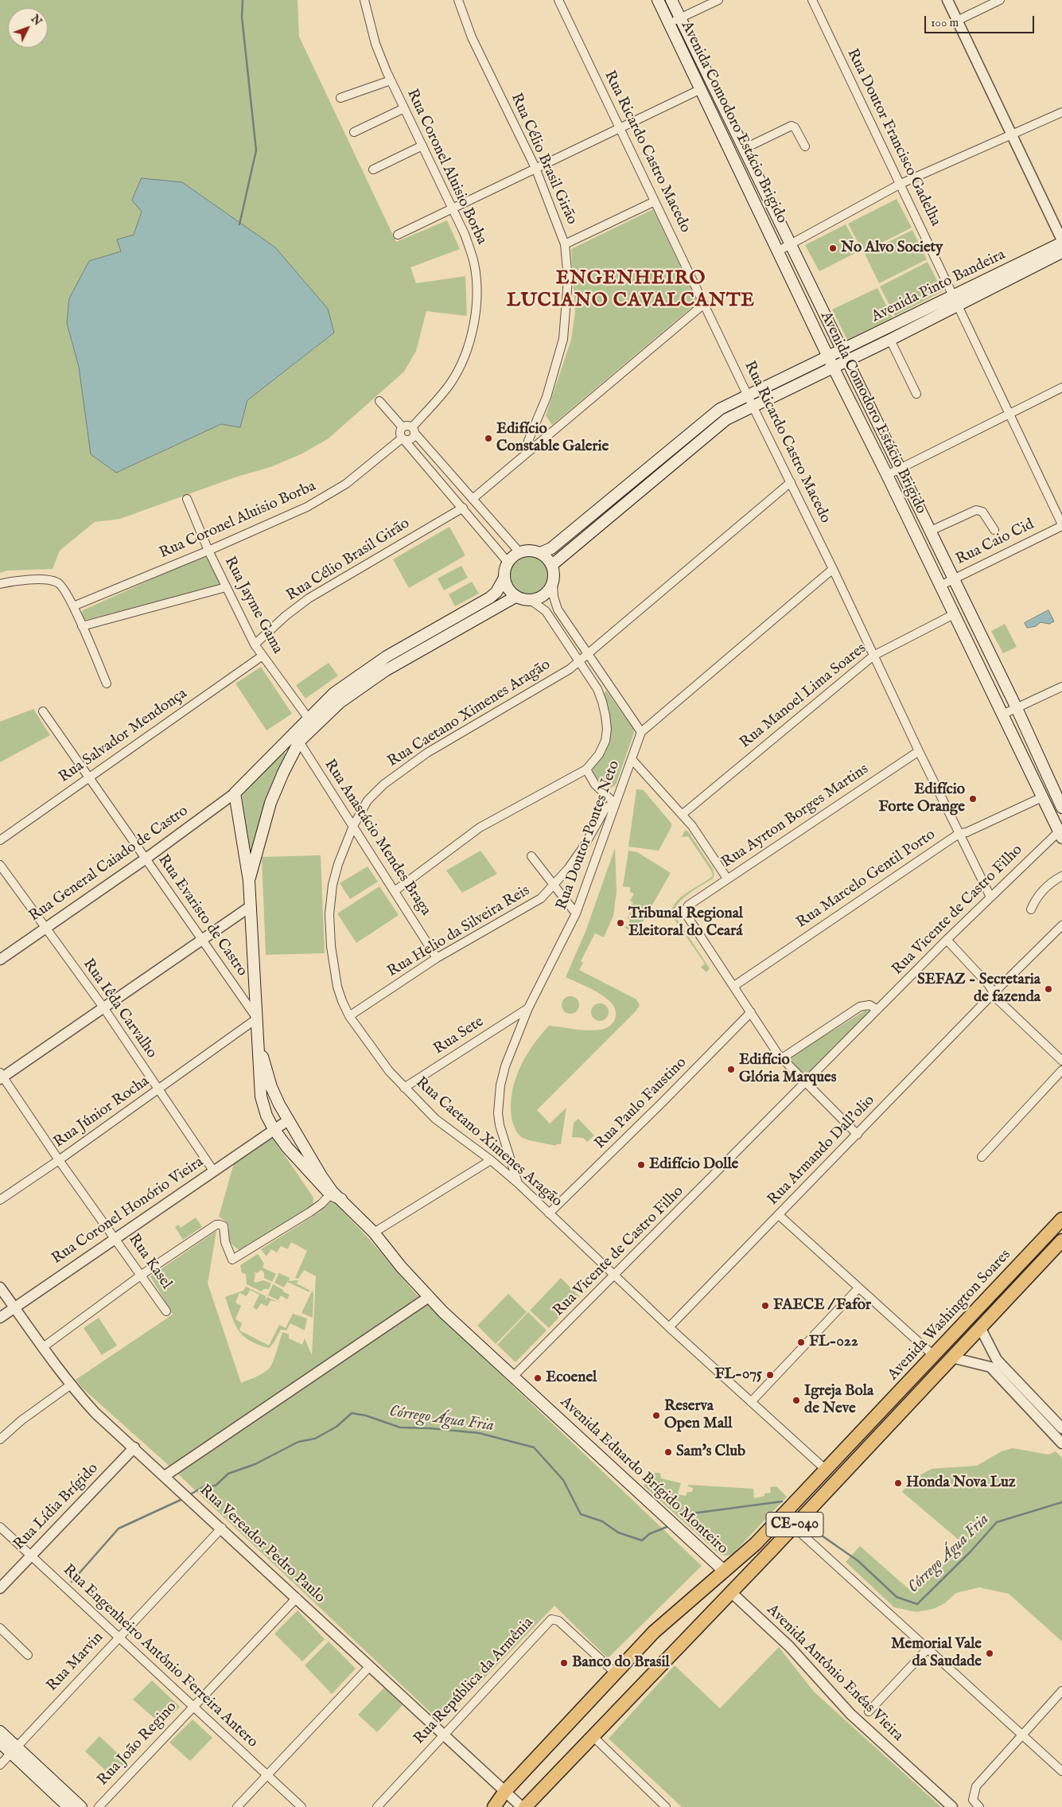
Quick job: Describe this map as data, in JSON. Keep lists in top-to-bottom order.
{
  "streets": {
    "highway": ["Avenida Washington Soares", "CE-040"],
    "main road": ["Avenida Comodoro Estácio Brigido", "Avenida Pinto Bandeira", "Avenida Eduardo Brígido Monteiro"],
    "street": [
      "Rua Doutor Francisco Gadelha",
      "Rua Ricardo Castro Macedo",
      "Rua Célio Brasil Girão",
      "Rua Coronel Aluisio Borba",
      "Rua Caio Cid",
      "Rua Jayme Gama",
      "Rua Manoel Lima Soares",
      "Rua Caetano Ximenes Aragão",
      "Rua Salvador Mendonça",
      "Rua Ayrton Borges Martins",
      "Rua Doutor Pontes Neto",
      "Rua Anastácio Mendes Braga",
      "Rua General Caiado de Castro",
      "Rua Marcelo Gentil Porto",
      "Rua Vicente de Castro Filho",
      "Rua Evaristo de Castro",
      "Rua Helio da Silveira Reis",
      "Rua Iêda Carvalho",
      "Rua Sete",
      "Rua Paulo Faustino",
      "Rua Júnior Rocha",
      "Rua Armando Dall'olio",
      "Rua Coronel Honório Vieira",
      "Rua Kasel",
      "Rua Lídia Brígido",
      "Rua Vereador Pedro Paulo",
      "Rua Engenheiro Antônio Ferreira Antero",
      "Rua Marvin",
      "Avenida Antônio Enéas Vieira",
      "Rua República da Armênia",
      "Rua João Regino"
    ]
  },
  "crossings": [
    ["Avenida Comodoro Estácio Brigido", "Avenida Pinto Bandeira"],
    ["Avenida Comodoro Estácio Brigido", "Rua Caio Cid"],
    ["Avenida Comodoro Estácio Brigido", "Rua Manoel Lima Soares"],
    ["Avenida Comodoro Estácio Brigido", "Rua Marcelo Gentil Porto"],
    ["Avenida Comodoro Estácio Brigido", "Rua Vicente de Castro Filho"],
    ["Rua Doutor Francisco Gadelha", "Avenida Pinto Bandeira"],
    ["Rua Doutor Francisco Gadelha", "Rua Caio Cid"],
    ["Rua Ricardo Castro Macedo", "Rua Manoel Lima Soares"],
    ["Rua Ricardo Castro Macedo", "Rua Caetano Ximenes Aragão"],
    ["Rua Ricardo Castro Macedo", "Rua Ayrton Borges Martins"],
    ["Rua Ricardo Castro Macedo", "Rua Marcelo Gentil Porto"],
    ["Rua Ricardo Castro Macedo", "Rua Vicente de Castro Filho"],
    ["Rua Célio Brasil Girão", "Rua Jayme Gama"],
    ["Rua Coronel Aluisio Borba", "Rua Jayme Gama"],
    ["Rua Jayme Gama", "Rua Salvador Mendonça"],
    ["Rua Caetano Ximenes Aragão", "Rua Doutor Pontes Neto"],
    ["Rua Caetano Ximenes Aragão", "Rua Anastácio Mendes Braga"],
    ["Rua Caetano Ximenes Aragão", "Rua Vicente de Castro Filho"],
    ["Rua Caetano Ximenes Aragão", "Rua Helio da Silveira Reis"],
    ["Rua Caetano Ximenes Aragão", "Rua Sete"],
    ["Rua Caetano Ximenes Aragão", "Rua Paulo Faustino"],
    ["Rua Caetano Ximenes Aragão", "Rua Armando Dall'olio"],
    ["Rua Caetano Ximenes Aragão", "Avenida Washington Soares"],
    ["Rua Salvador Mendonça", "Rua Evaristo de Castro"],
    ["Rua Ayrton Borges Martins", "Rua Marcelo Gentil Porto"],
    ["Rua Doutor Pontes Neto", "Rua Helio da Silveira Reis"],
    ["Rua Doutor Pontes Neto", "Rua Sete"],
    ["Rua Anastácio Mendes Braga", "Rua Helio da Silveira Reis"],
    ["Rua General Caiado de Castro", "Rua Evaristo de Castro"],
    ["Rua General Caiado de Castro", "Rua Iêda Carvalho"],
    ["Rua General Caiado de Castro", "Avenida Eduardo Brígido Monteiro"],
    ["Rua Vicente de Castro Filho", "Avenida Eduardo Brígido Monteiro"],
    ["Rua Evaristo de Castro", "Rua Júnior Rocha"],
    ["Rua Evaristo de Castro", "Avenida Eduardo Brígido Monteiro"],
    ["Rua Iêda Carvalho", "Rua Júnior Rocha"],
    ["Rua Iêda Carvalho", "Rua Coronel Honório Vieira"],
    ["Rua Júnior Rocha", "Rua Kasel"],
    ["Rua Júnior Rocha", "Avenida Eduardo Brígido Monteiro"],
    ["Rua Coronel Honório Vieira", "Rua Kasel"],
    ["Rua Coronel Honório Vieira", "Avenida Eduardo Brígido Monteiro"],
    ["Rua Coronel Honório Vieira", "Rua Vereador Pedro Paulo"],
    ["Avenida Washington Soares", "Avenida Eduardo Brígido Monteiro"],
    ["Avenida Washington Soares", "Rua Vereador Pedro Paulo"],
    ["Avenida Washington Soares", "Avenida Antônio Enéas Vieira"],
    ["Avenida Washington Soares", "Rua República da Armênia"],
    ["Rua Lídia Brígido", "Rua Vereador Pedro Paulo"],
    ["Rua Lídia Brígido", "Rua Engenheiro Antônio Ferreira Antero"],
    ["Rua Vereador Pedro Paulo", "Rua Marvin"],
    ["Rua Vereador Pedro Paulo", "Rua República da Armênia"],
    ["Rua Vereador Pedro Paulo", "Rua João Regino"],
    ["Rua Engenheiro Antônio Ferreira Antero", "Rua Marvin"],
    ["Rua Engenheiro Antônio Ferreira Antero", "Rua João Regino"]
  ],
  "districts": ["ENGENHEIRO LUCIANO CAVALCANTE"],
  "water": ["Córrego Água Fria"],
  "places": [
    "No Alvo Society",
    "Edifício Constable Galerie",
    "Edifício Forte Orange",
    "Tribunal Regional Eleitoral do Ceará",
    "SEFAZ - Secretaria de fazenda",
    "Edifício Glória Marques",
    "Edifício Dolle",
    "FAECE / Fafor",
    "FL-022",
    "FL-075",
    "Ecoenel",
    "Igreja Bola de Neve",
    "Reserva Open Mall",
    "Sam's Club",
    "Honda Nova Luz",
    "Memorial Vale da Saudade",
    "Banco do Brasil"
  ],
  "scale_bar": "100 m",
  "north": "top right"
}
